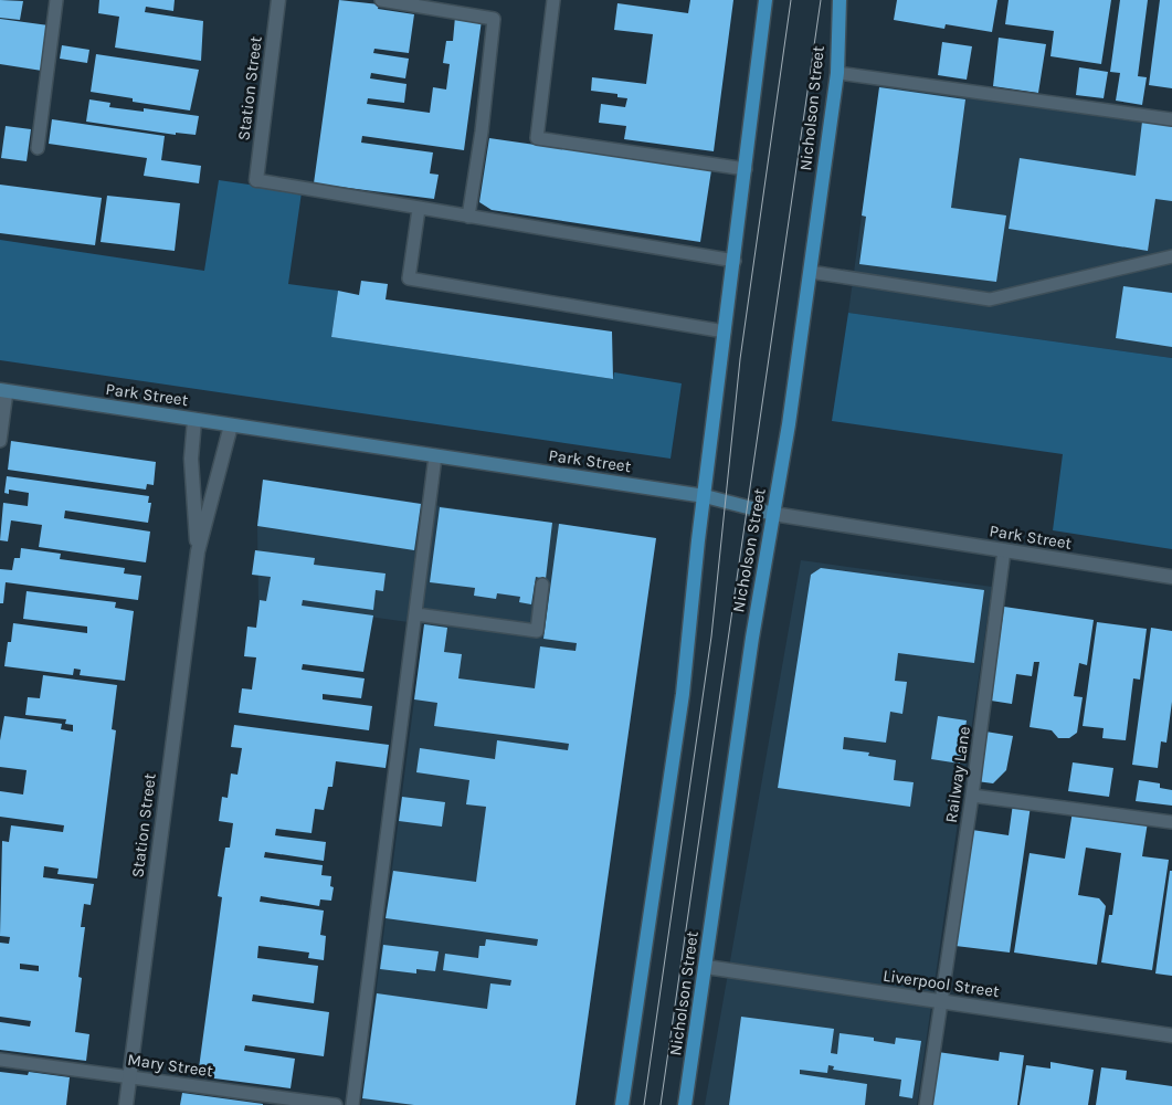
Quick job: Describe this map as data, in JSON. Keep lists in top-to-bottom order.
{
  "streets": {
    "main road": ["Nicholson Street"],
    "street": ["Station Street", "Park Street", "Liverpool Street"],
    "lane": ["Railway Lane", "Mary Street"]
  },
  "crossings": [
    ["Station Street", "Park Street"],
    ["Station Street", "Mary Street"],
    ["Nicholson Street", "Park Street"],
    ["Nicholson Street", "Liverpool Street"],
    ["Park Street", "Railway Lane"],
    ["Railway Lane", "Liverpool Street"]
  ]
}
